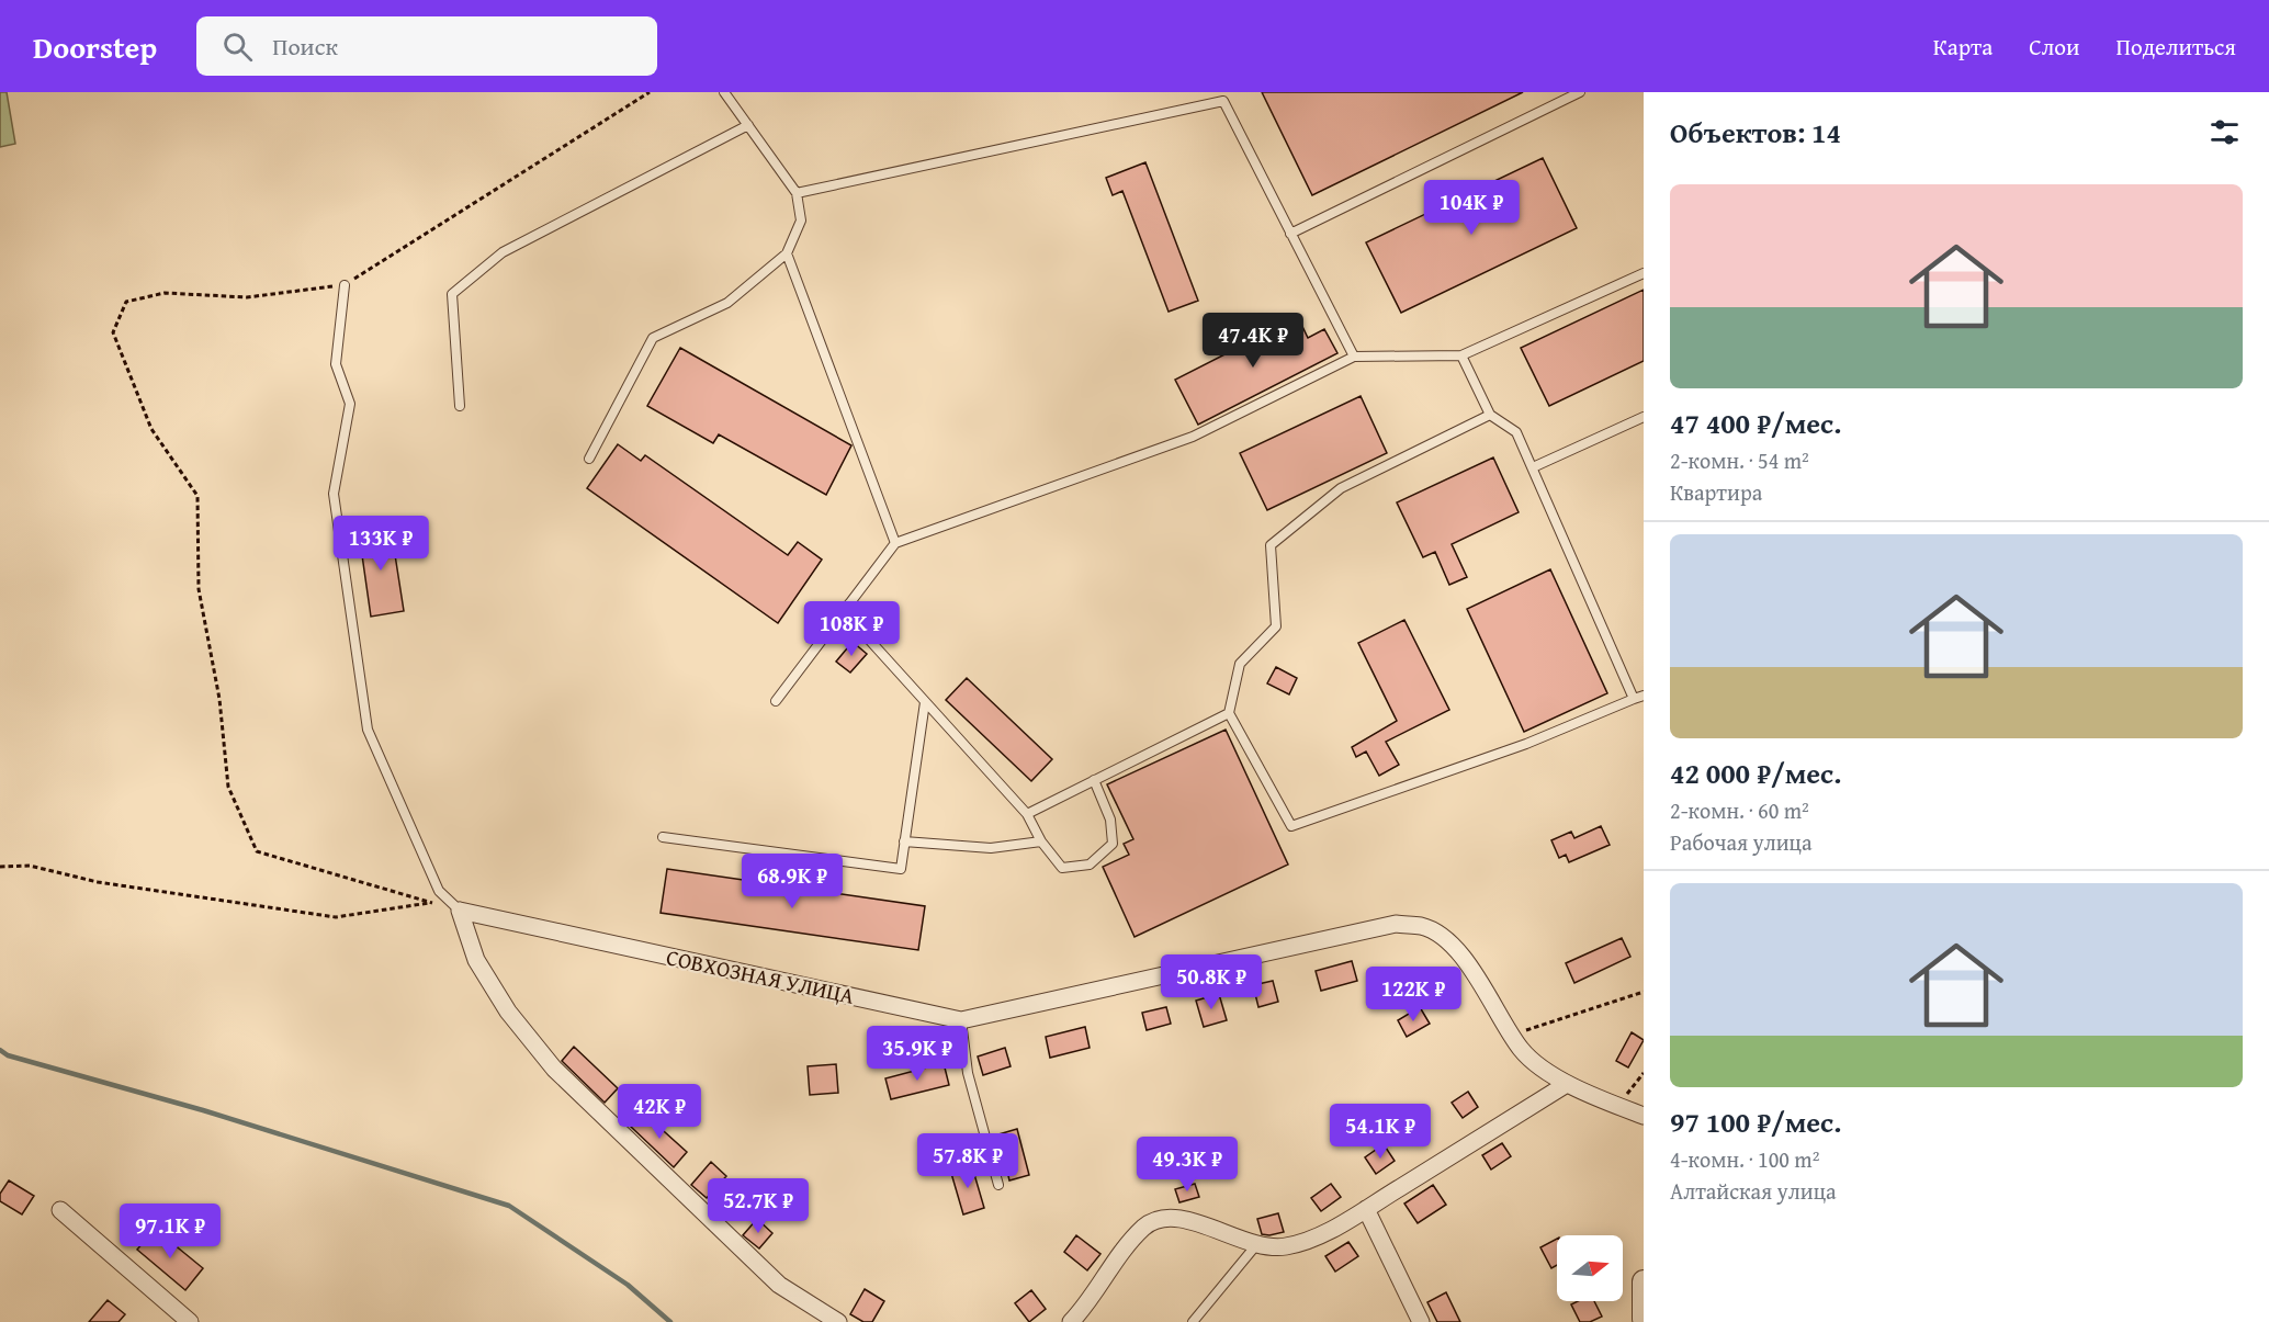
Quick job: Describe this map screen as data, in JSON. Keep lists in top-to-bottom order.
{
  "streets": {
    "street": ["СОВХОЗНАЯ УЛИЦА"]
  },
  "north": "right",
  "page": {
    "header": "Doorstep",
    "search": "Поиск",
    "nav": ["Карта", "Слои", "Поделиться"],
    "heading": "Объектов: 14",
    "list": [
      {
        "name": "47 400 ₽/мес.",
        "note": "2-комн. · 54 m² · Квартира"
      },
      {
        "name": "42 000 ₽/мес.",
        "note": "2-комн. · 60 m² · Рабочая улица"
      },
      {
        "name": "97 100 ₽/мес.",
        "note": "4-комн. · 100 m² · Алтайская улица"
      }
    ],
    "price": [
      "104K ₽",
      "47.4K ₽",
      "133K ₽",
      "108K ₽",
      "68.9K ₽",
      "50.8K ₽",
      "122K ₽",
      "35.9K ₽",
      "42K ₽",
      "54.1K ₽",
      "57.8K ₽",
      "49.3K ₽",
      "52.7K ₽",
      "97.1K ₽"
    ]
  }
}
